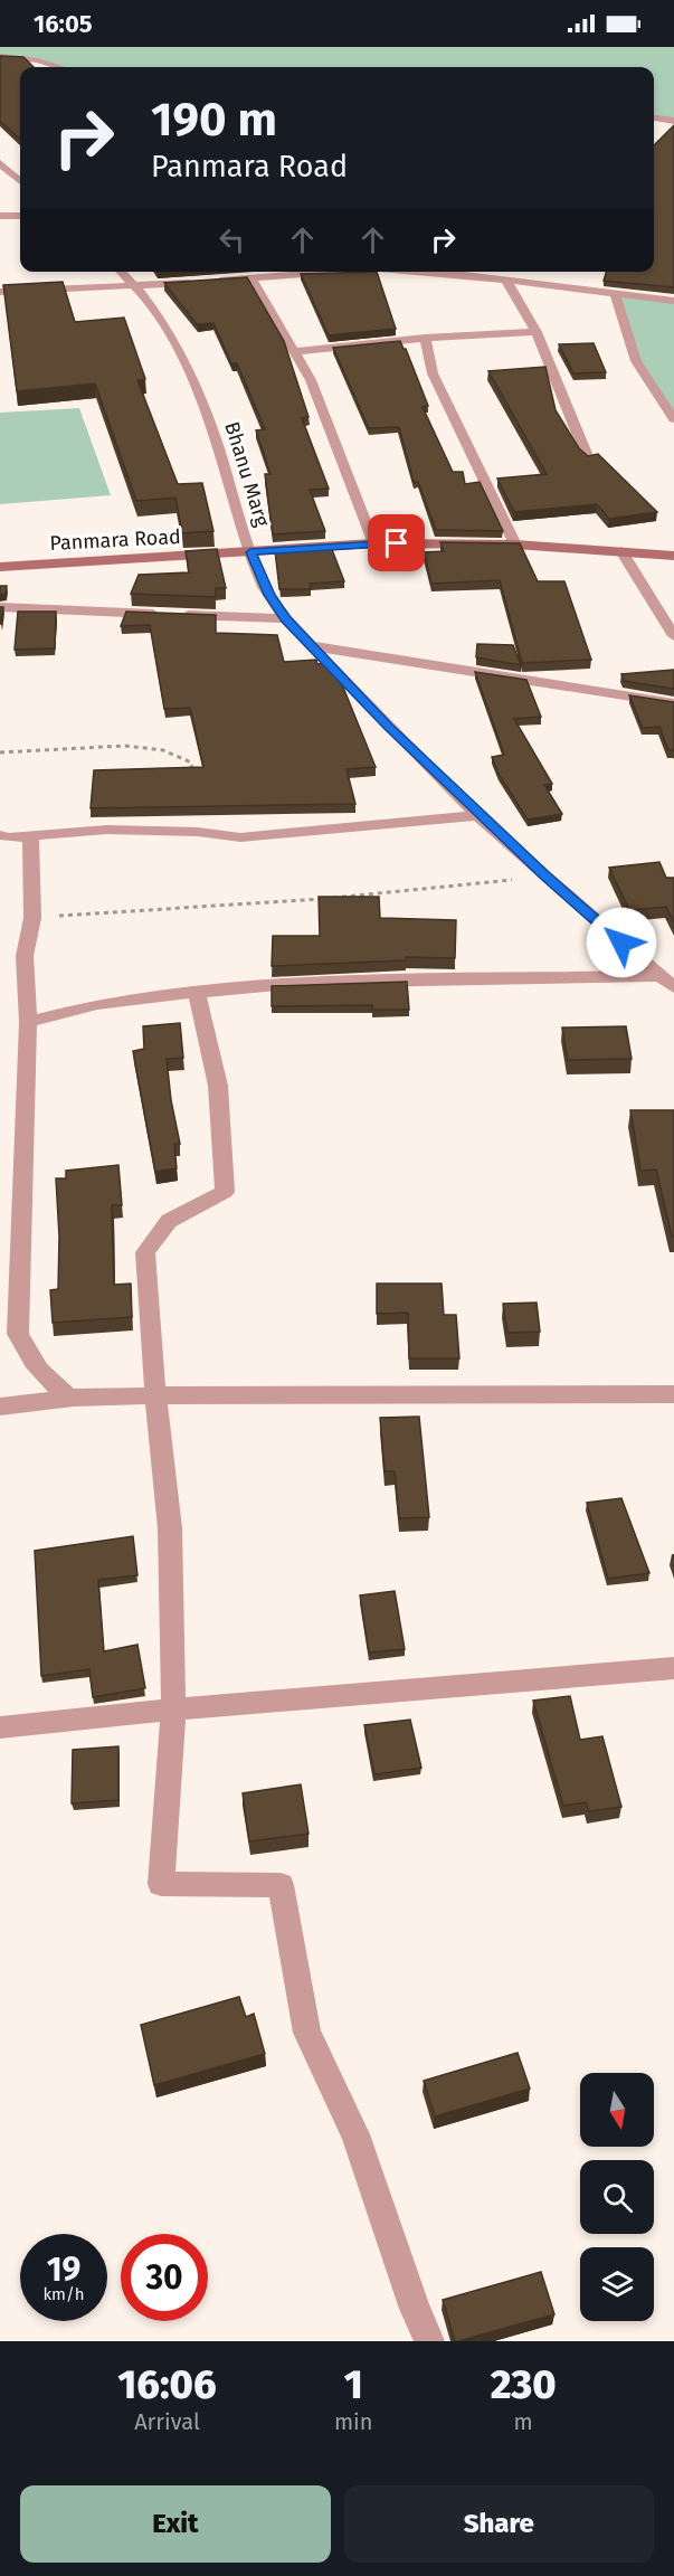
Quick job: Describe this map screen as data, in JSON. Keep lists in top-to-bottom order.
{
  "streets": {
    "street": ["Bhanu Marg", "Panmara Road"]
  },
  "crossings": [
    ["Bhanu Marg", "Panmara Road"]
  ],
  "north": "bottom",
  "page": {
    "status": "16:05",
    "turn": ["190 m", "Panmara Road"],
    "speed": "19 km/h",
    "limit": "30",
    "eta": [
      "16:06",
      "Arrival",
      "1",
      "min",
      "230",
      "m"
    ],
    "buttons": ["Exit", "Share"]
  }
}
